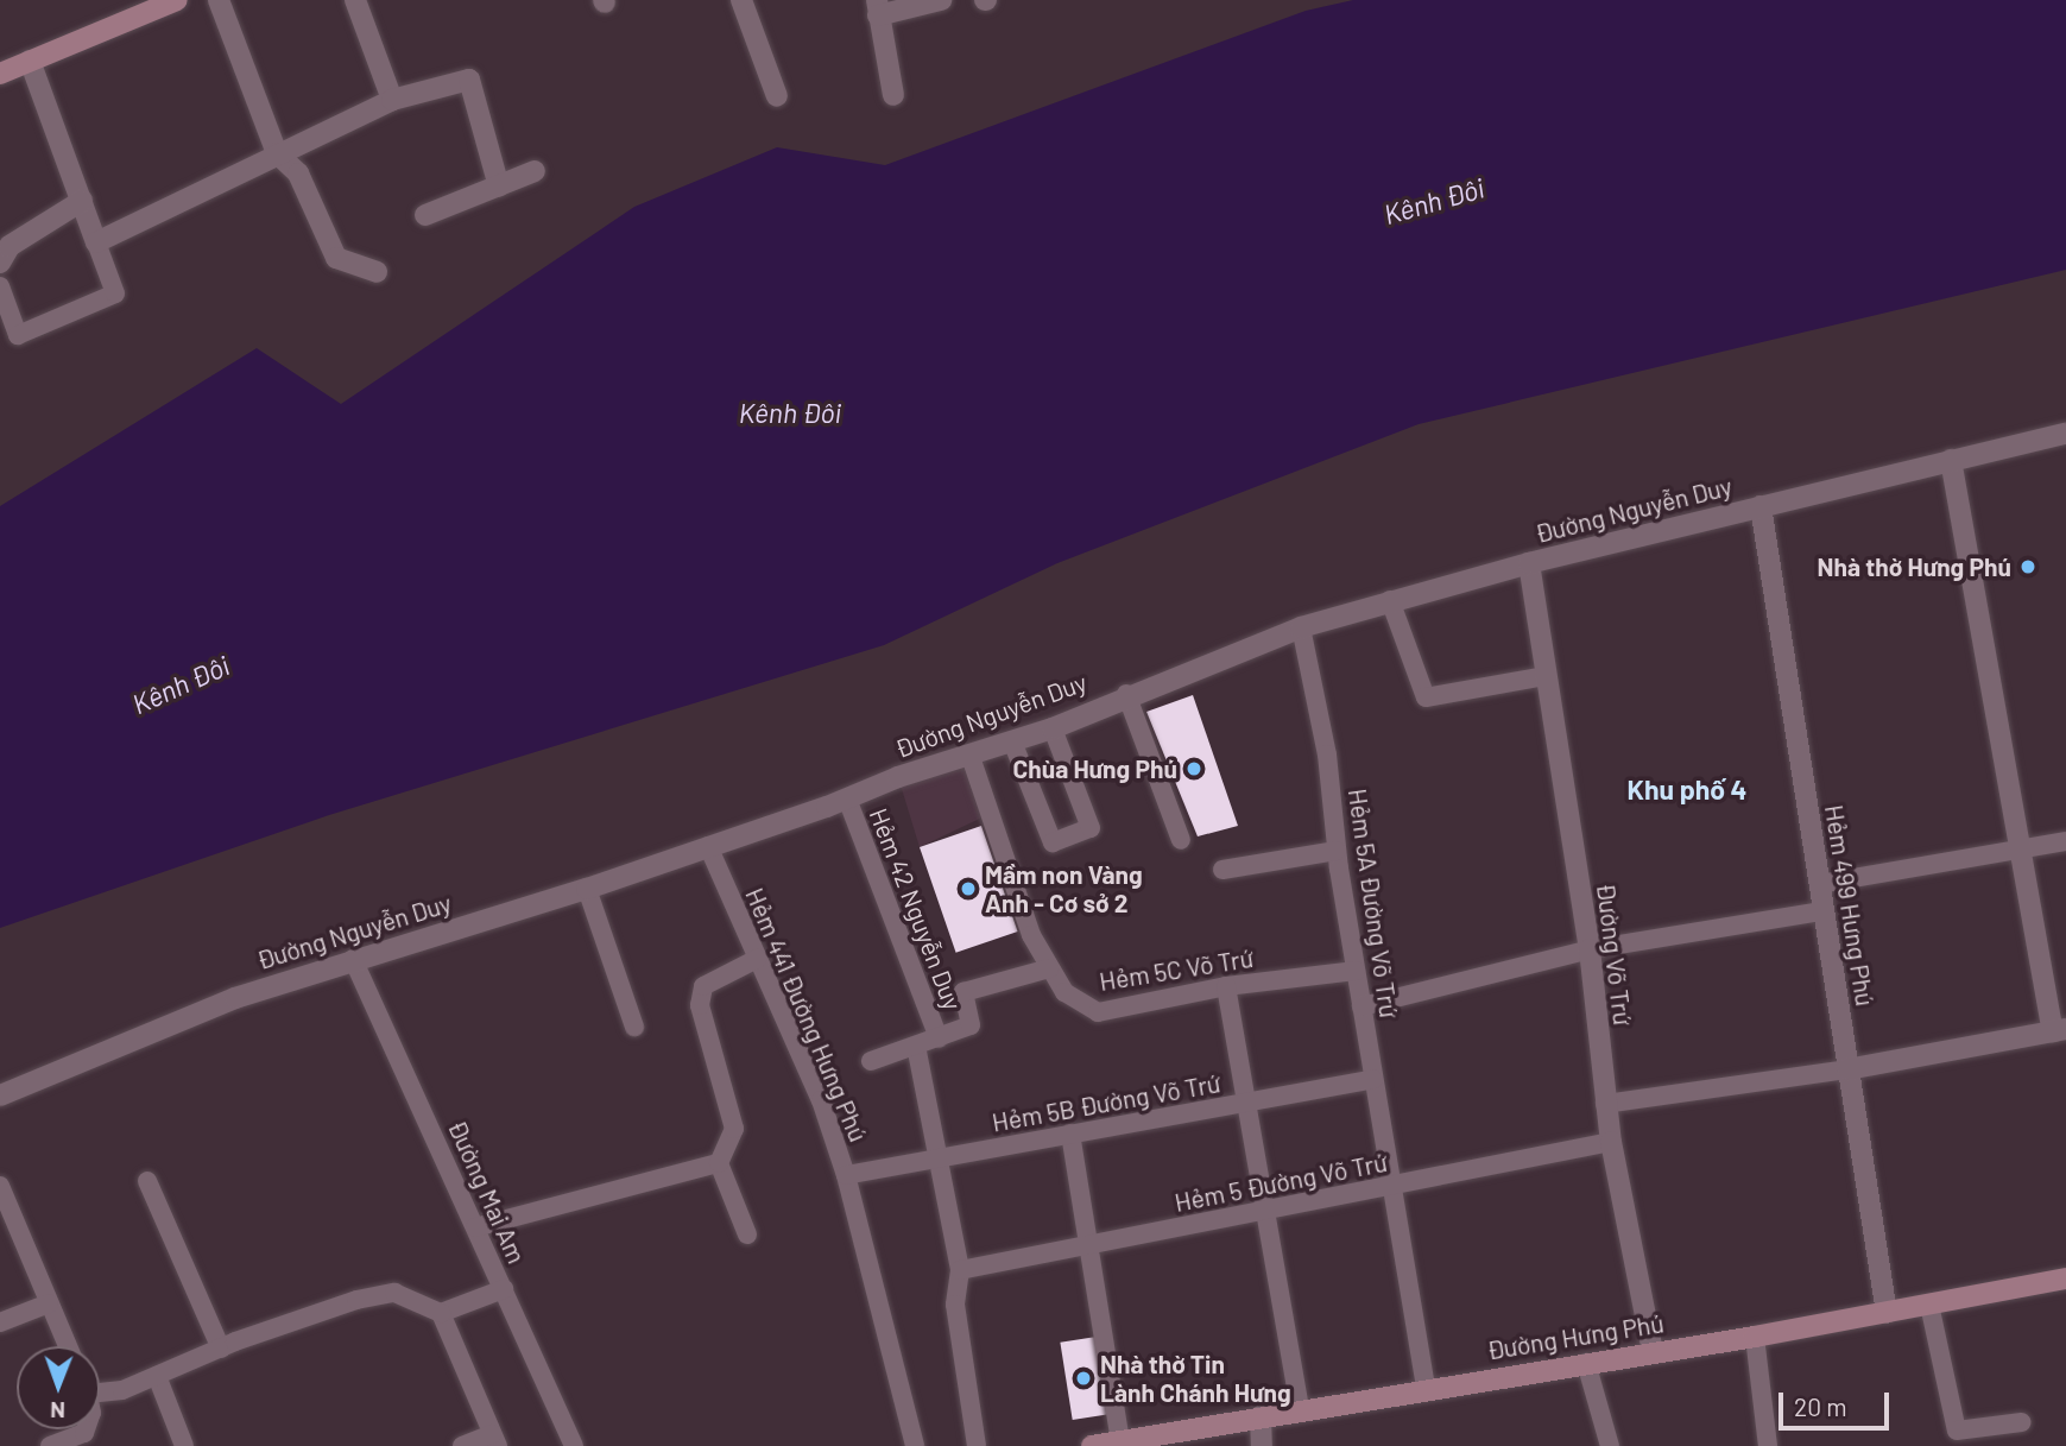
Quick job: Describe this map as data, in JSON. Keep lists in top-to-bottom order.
{
  "streets": {
    "main road": ["Đường Hưng Phú"],
    "street": ["Đường Nguyễn Duy", "Hẻm 499 Hưng Phú", "Đường Võ Trứ"],
    "lane": [
      "Hẻm 5A Đường Võ Trứ",
      "Hẻm 42 Nguyễn Duy",
      "Hẻm 5C Võ Trứ",
      "Hẻm 441 Đường Hưng Phú",
      "Hẻm 5B Đường Võ Trứ",
      "Hẻm 5 Đường Võ Trứ",
      "Đường Mai Am"
    ]
  },
  "crossings": [
    ["Đường Nguyễn Duy", "Hẻm 5A Đường Võ Trứ"],
    ["Đường Nguyễn Duy", "Hẻm 499 Hưng Phú"],
    ["Đường Nguyễn Duy", "Hẻm 42 Nguyễn Duy"],
    ["Đường Nguyễn Duy", "Đường Võ Trứ"],
    ["Đường Nguyễn Duy", "Hẻm 5C Võ Trứ"],
    ["Đường Nguyễn Duy", "Hẻm 441 Đường Hưng Phú"],
    ["Đường Nguyễn Duy", "Đường Mai Am"],
    ["Hẻm 5A Đường Võ Trứ", "Hẻm 5C Võ Trứ"],
    ["Hẻm 5A Đường Võ Trứ", "Hẻm 5B Đường Võ Trứ"],
    ["Hẻm 5A Đường Võ Trứ", "Hẻm 5 Đường Võ Trứ"],
    ["Hẻm 5A Đường Võ Trứ", "Đường Hưng Phú"],
    ["Hẻm 499 Hưng Phú", "Đường Hưng Phú"],
    ["Đường Võ Trứ", "Hẻm 5 Đường Võ Trứ"],
    ["Đường Võ Trứ", "Đường Hưng Phú"],
    ["Hẻm 441 Đường Hưng Phú", "Hẻm 5B Đường Võ Trứ"]
  ],
  "districts": ["Khu phố 4"],
  "water": ["Kênh Đôi"],
  "places": [
    "Nhà thờ Hưng Phú",
    "Chùa Hưng Phú",
    "Mầm non Vàng Anh - Cơ sở 2",
    "Nhà thờ Tin Lành Chánh Hưng"
  ],
  "scale_bar": "20 m",
  "north": "bottom"
}
